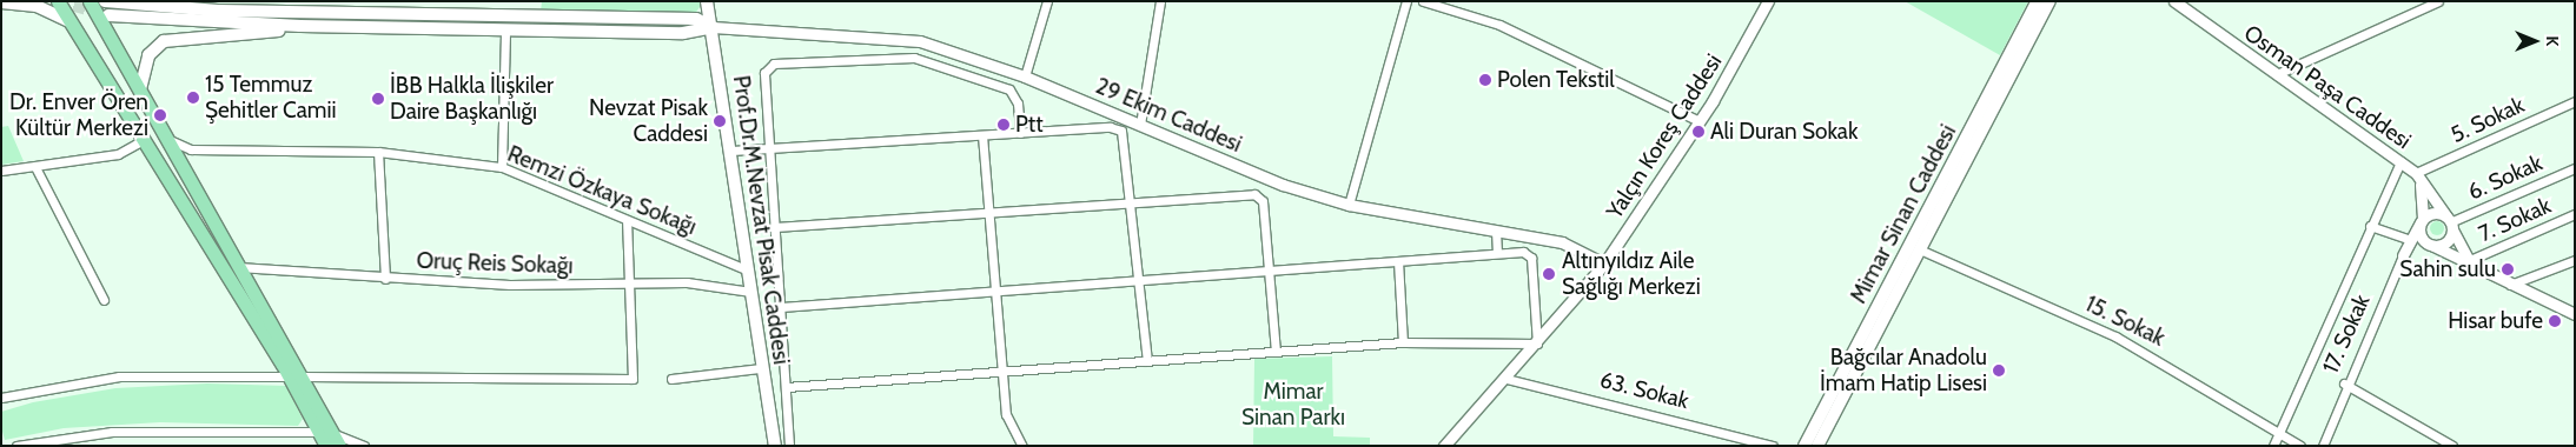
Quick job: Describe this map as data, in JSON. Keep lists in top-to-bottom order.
{
  "streets": {
    "main road": ["Mimar Sinan Caddesi", "Prof.Dr.M.Nevzat Pisak Caddesi"],
    "street": [
      "Osman Paşa Caddesi",
      "29 Ekim Caddesi",
      "5. Sokak",
      "Yalçın Koreş Caddesi",
      "6. Sokak",
      "Remzi Özkaya Sokağı",
      "7. Sokak",
      "Oruç Reis Sokağı",
      "15. Sokak",
      "17. Sokak",
      "63. Sokak"
    ]
  },
  "crossings": [
    ["Osman Paşa Caddesi", "5. Sokak"],
    ["Osman Paşa Caddesi", "6. Sokak"],
    ["Osman Paşa Caddesi", "7. Sokak"],
    ["29 Ekim Caddesi", "Yalçın Koreş Caddesi"],
    ["29 Ekim Caddesi", "Prof.Dr.M.Nevzat Pisak Caddesi"],
    ["Yalçın Koreş Caddesi", "63. Sokak"],
    ["Remzi Özkaya Sokağı", "Prof.Dr.M.Nevzat Pisak Caddesi"],
    ["Mimar Sinan Caddesi", "15. Sokak"],
    ["Prof.Dr.M.Nevzat Pisak Caddesi", "Oruç Reis Sokağı"]
  ],
  "parks": ["Mimar Sinan Parkı"],
  "places": [
    "Polen Tekstil",
    "15 Temmuz Şehitler Camii",
    "İBB Halkla İlişkiler Daire Başkanlığı",
    "Dr. Enver Ören Kültür Merkezi",
    "Nevzat Pisak Caddesi",
    "Ptt",
    "Ali Duran Sokak",
    "Sahin sulu",
    "Altınyıldız Aile Sağlığı Merkezi",
    "Hisar bufe",
    "Bağcılar Anadolu İmam Hatip Lisesi"
  ],
  "north": "right"
}
